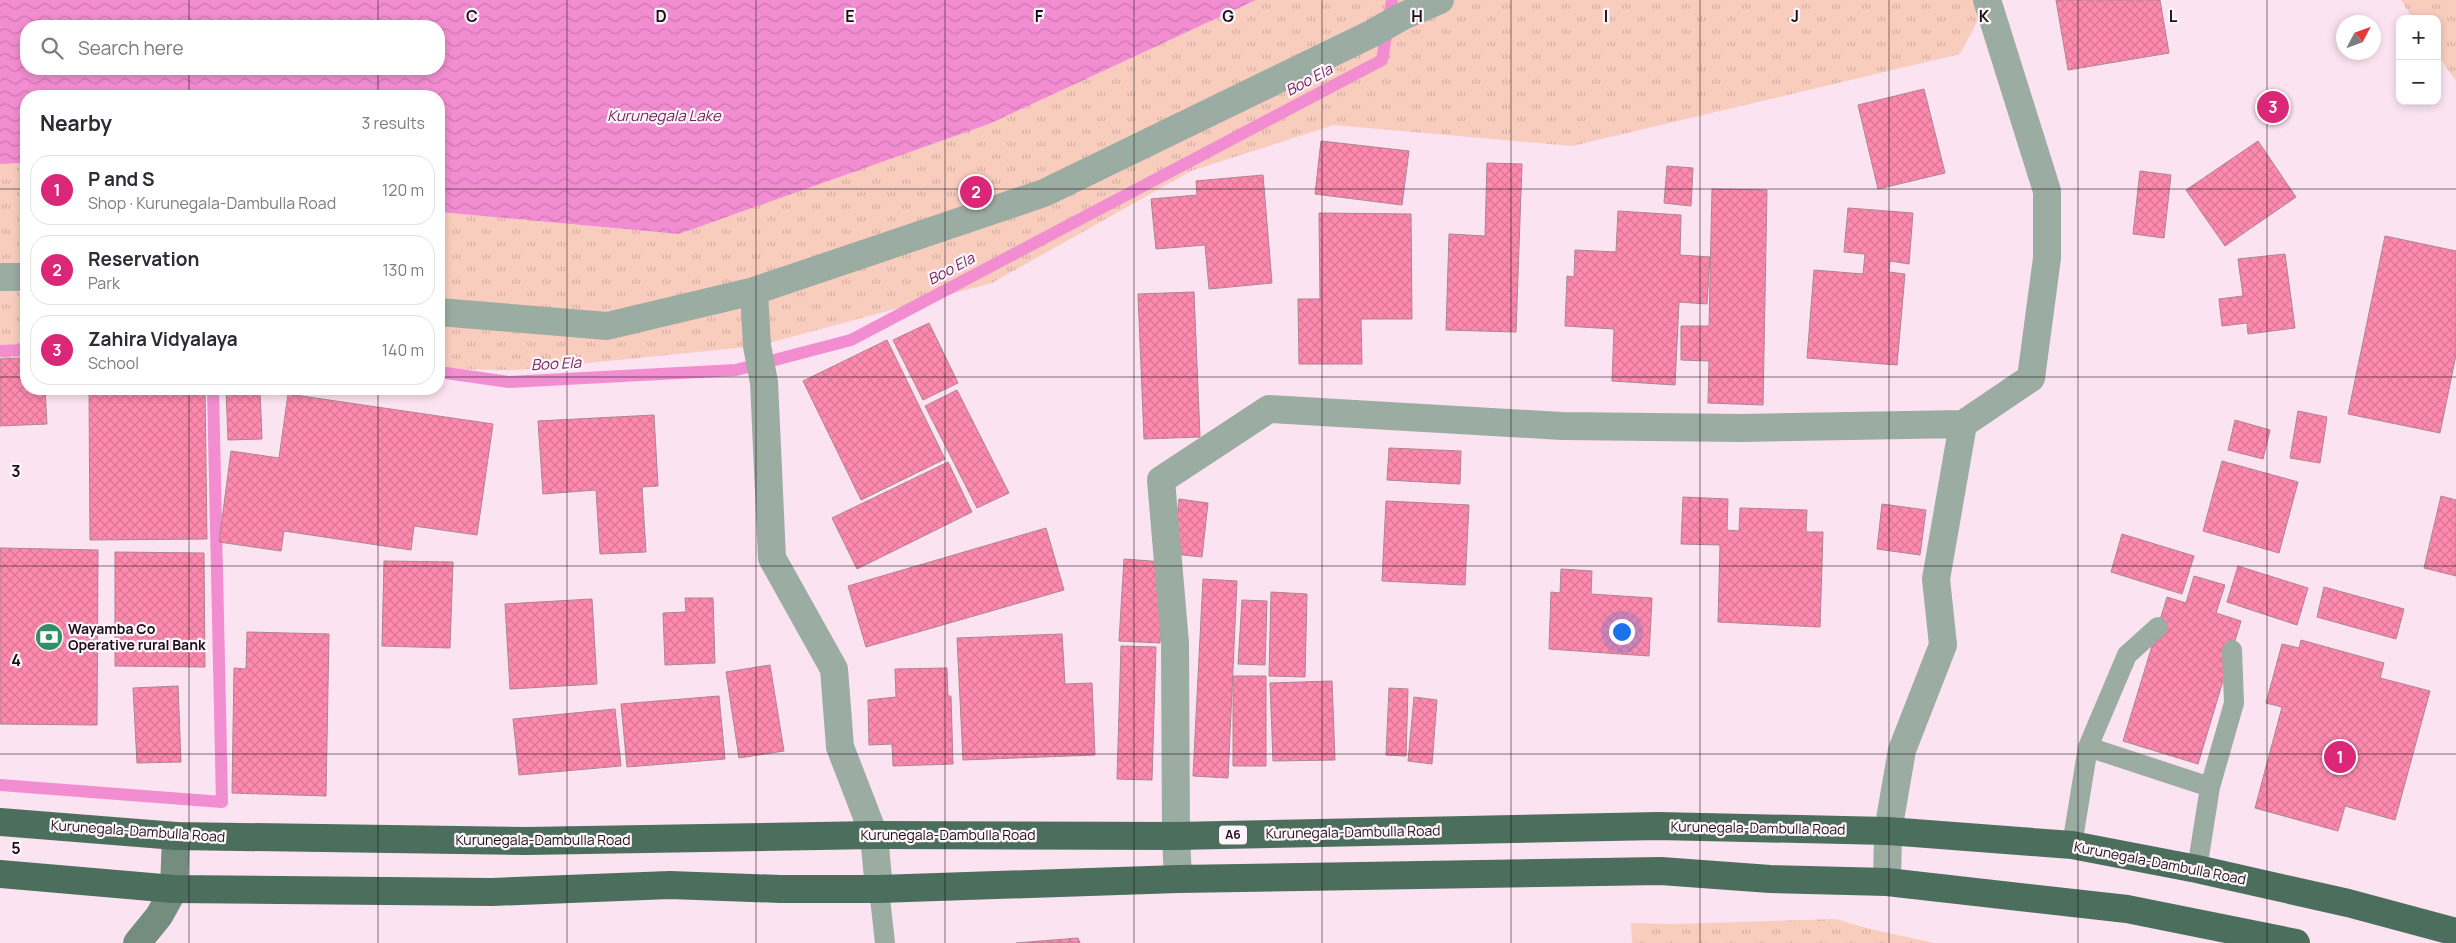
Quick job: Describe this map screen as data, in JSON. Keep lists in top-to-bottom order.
{
  "streets": {
    "highway": ["Kurunegala-Dambulla Road", "A6"]
  },
  "water": ["Boo Ela", "Kurunegala Lake"],
  "places": {
    "bank": ["Wayamba Co Operative rural Bank"]
  },
  "north": "top right",
  "page": {
    "map_buttons": ["+", "−"],
    "search": "Search here",
    "pins": ["3", "2", "1"],
    "heading": ["Nearby", "3 results"],
    "list": [
      {
        "mark": "1",
        "name": "P and S",
        "note": "Shop · Kurunegala-Dambulla Road",
        "value": "120 m"
      },
      {
        "mark": "2",
        "name": "Reservation",
        "note": "Park",
        "value": "130 m"
      },
      {
        "mark": "3",
        "name": "Zahira Vidyalaya",
        "note": "School",
        "value": "140 m"
      }
    ]
  },
  "grid": {
    "columns": [
      "C",
      "D",
      "E",
      "F",
      "G",
      "H",
      "I",
      "J",
      "K",
      "L"
    ],
    "rows": ["3", "4", "5"]
  }
}
